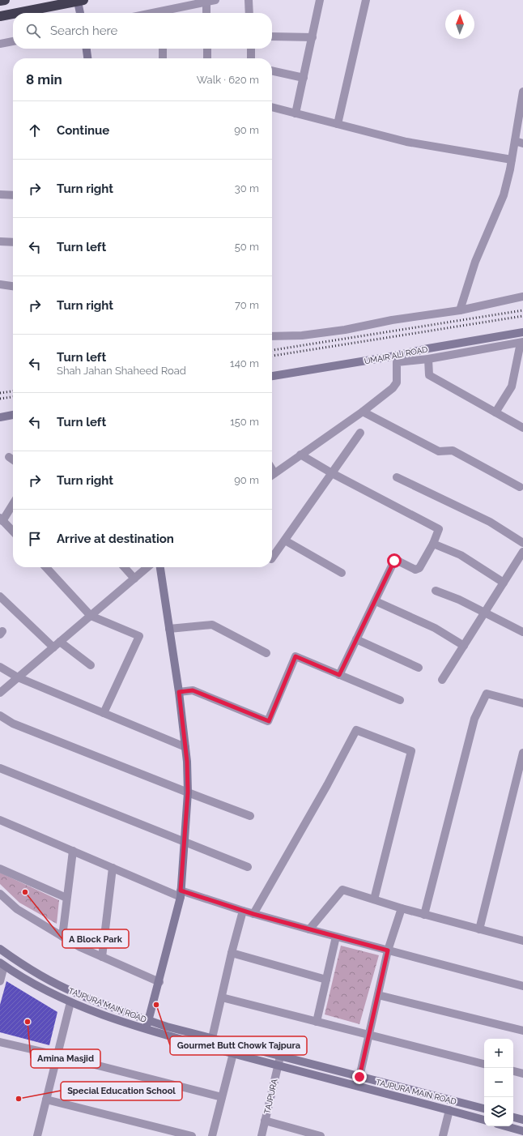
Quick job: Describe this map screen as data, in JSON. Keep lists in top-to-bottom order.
{
  "streets": {
    "street": ["UMAIR ALI ROAD", "TAJPURA MAIN ROAD", "TAJPURA"]
  },
  "crossings": [
    ["TAJPURA MAIN ROAD", "TAJPURA"]
  ],
  "places": [
    "A Block Park",
    "Gourmet Butt Chowk Tajpura",
    "Amina Masjid",
    "Special Education School"
  ],
  "north": "top",
  "page": {
    "search": "Search here",
    "heading": ["8 min", "Walk · 620 m"],
    "list": [
      ["Continue", "90 m"],
      ["Turn right", "30 m"],
      ["Turn left", "50 m"],
      ["Turn right", "70 m"],
      ["Turn left", "Shah Jahan Shaheed Road", "140 m"],
      ["Turn left", "150 m"],
      ["Turn right", "90 m"],
      "Arrive at destination"
    ],
    "map_buttons": ["+", "−"]
  }
}
